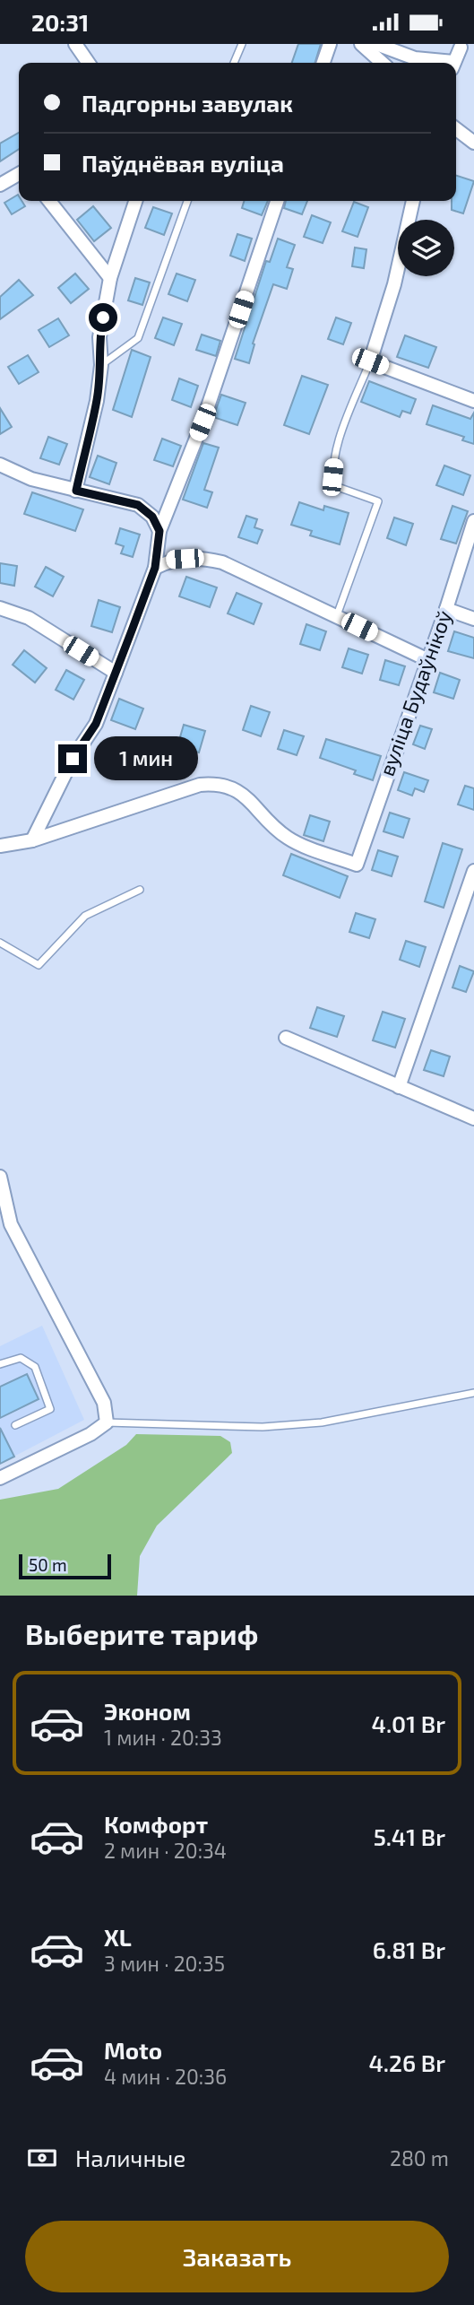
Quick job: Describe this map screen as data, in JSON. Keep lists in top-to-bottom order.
{
  "streets": {
    "street": ["вуліца Будаўнікоў"]
  },
  "scale_bar": "50 m",
  "page": {
    "status": "20:31",
    "banner": ["Падгорны завулак", "Паўднёвая вуліца"],
    "bubble": "1 мин",
    "scale": "50 m",
    "heading": "Выберите тариф",
    "list": [
      {
        "name": "Эконом",
        "note": "1 мин · 20:33",
        "value": "4.01 Br"
      },
      {
        "name": "Комфорт",
        "note": "2 мин · 20:34",
        "value": "5.41 Br"
      },
      {
        "name": "XL",
        "note": "3 мин · 20:35",
        "value": "6.81 Br"
      },
      {
        "name": "Moto",
        "note": "4 мин · 20:36",
        "value": "4.26 Br"
      }
    ],
    "pay": ["Наличные", "280 m"],
    "buttons": "Заказать"
  }
}
